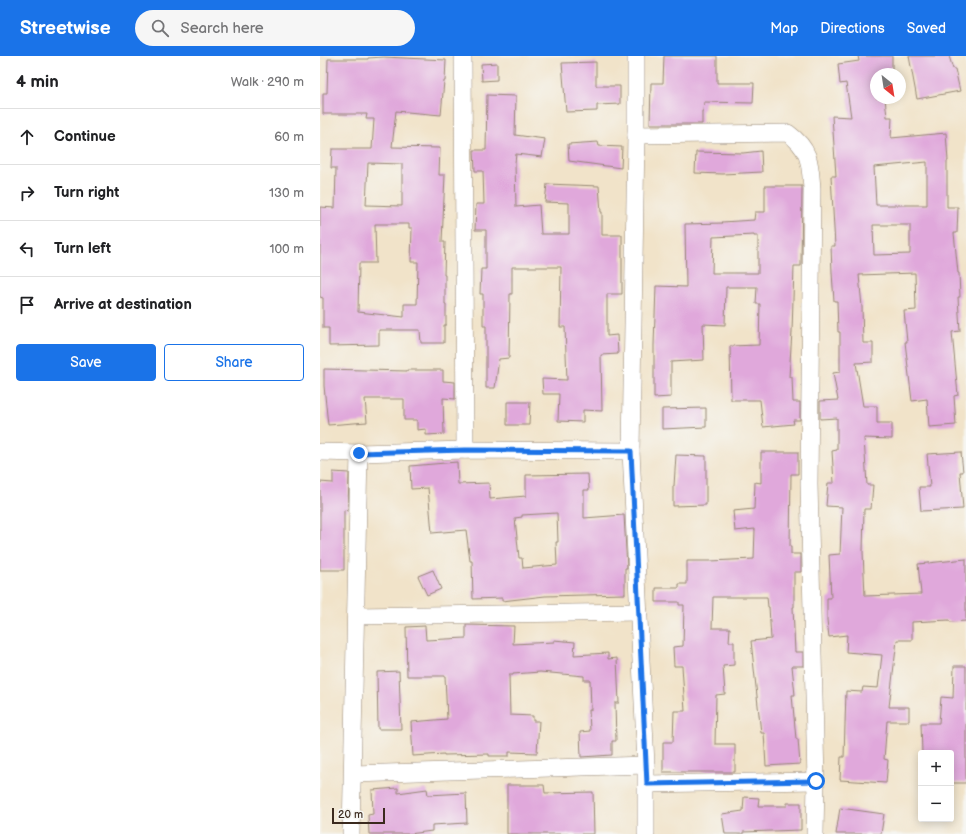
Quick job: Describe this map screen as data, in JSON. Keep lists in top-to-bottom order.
{
  "scale_bar": "20 m",
  "north": "bottom right",
  "page": {
    "header": "Streetwise",
    "search": "Search here",
    "nav": ["Map", "Directions", "Saved"],
    "heading": ["4 min", "Walk · 290 m"],
    "list": [
      ["Continue", "60 m"],
      ["Turn right", "130 m"],
      ["Turn left", "100 m"],
      "Arrive at destination"
    ],
    "buttons": ["Save", "Share"],
    "map_buttons": ["+", "−"],
    "scale": "20 m"
  }
}
